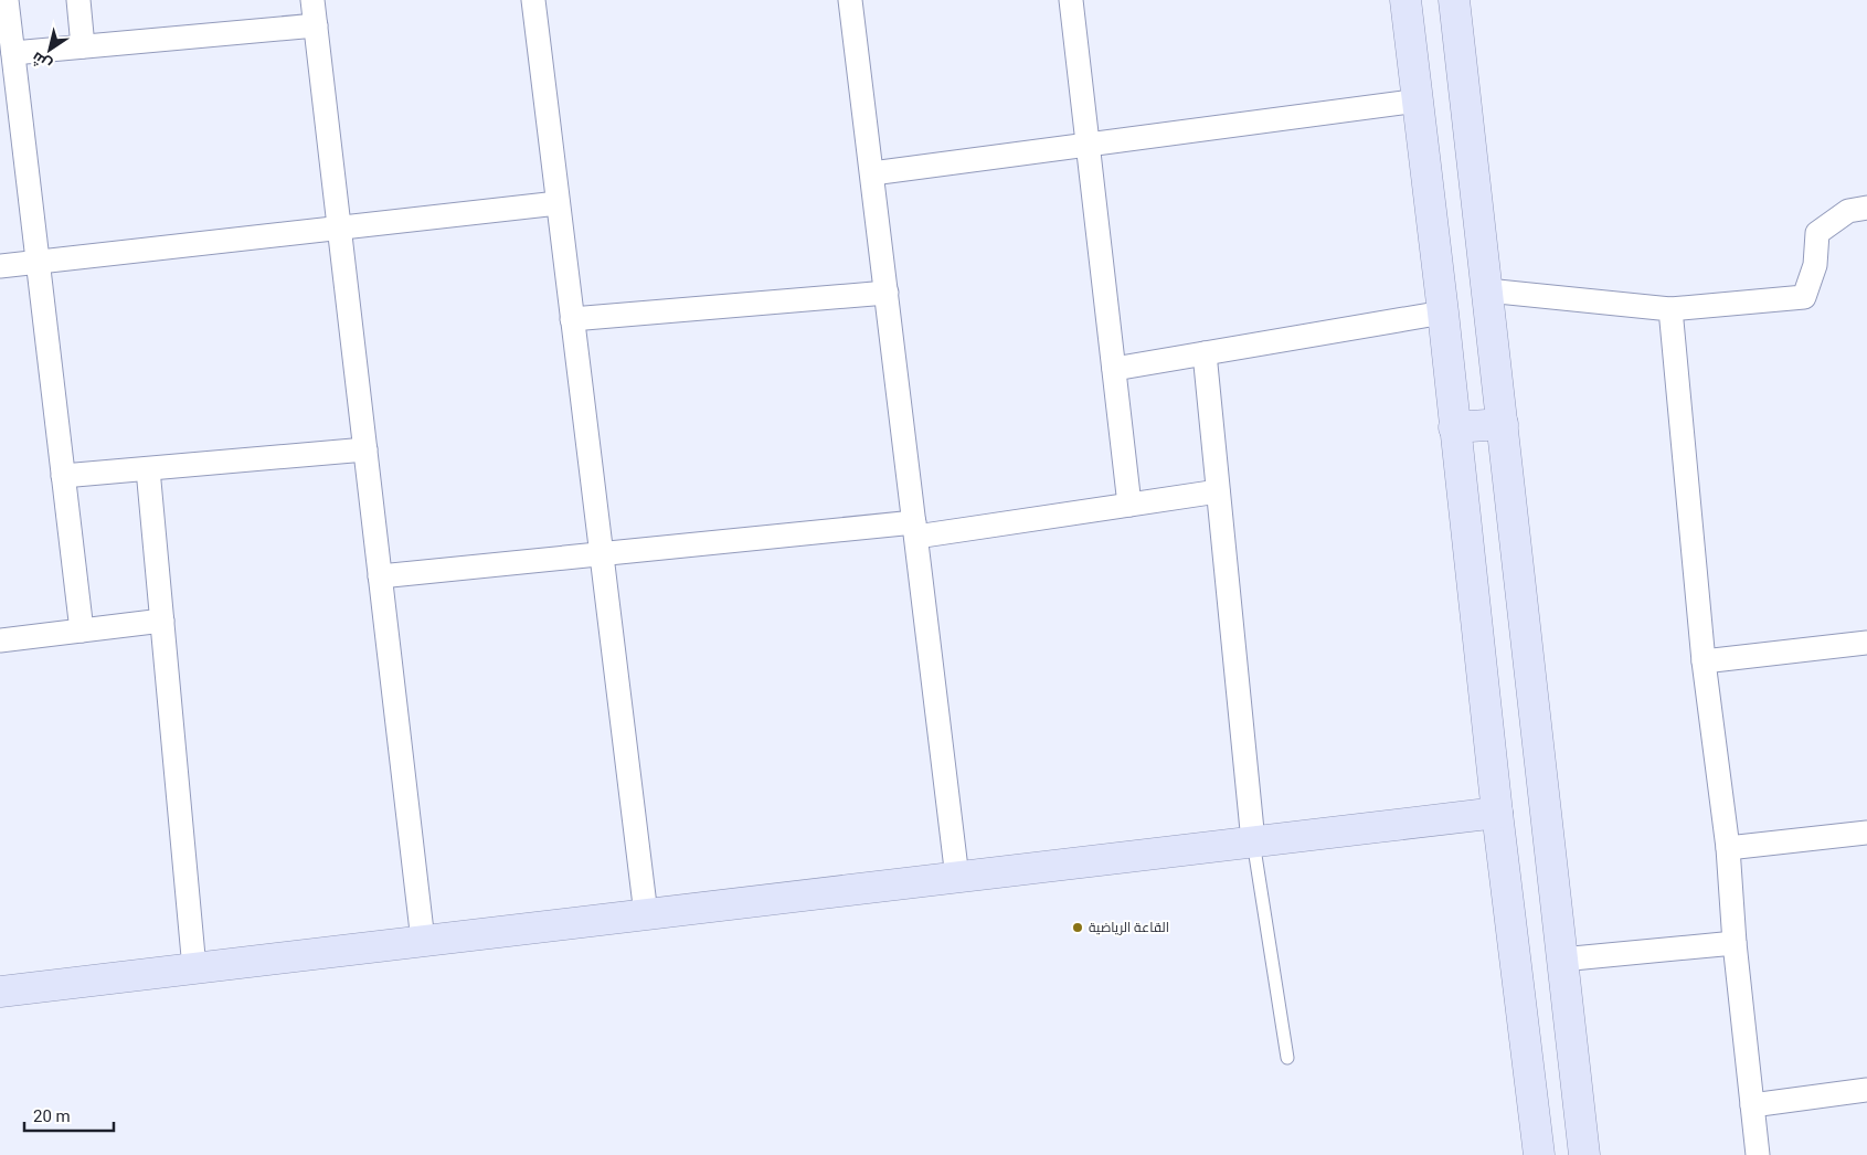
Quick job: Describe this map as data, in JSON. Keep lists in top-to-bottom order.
{
  "places": ["القاعة الرياضية"],
  "scale_bar": "20 m",
  "north": "bottom left"
}
